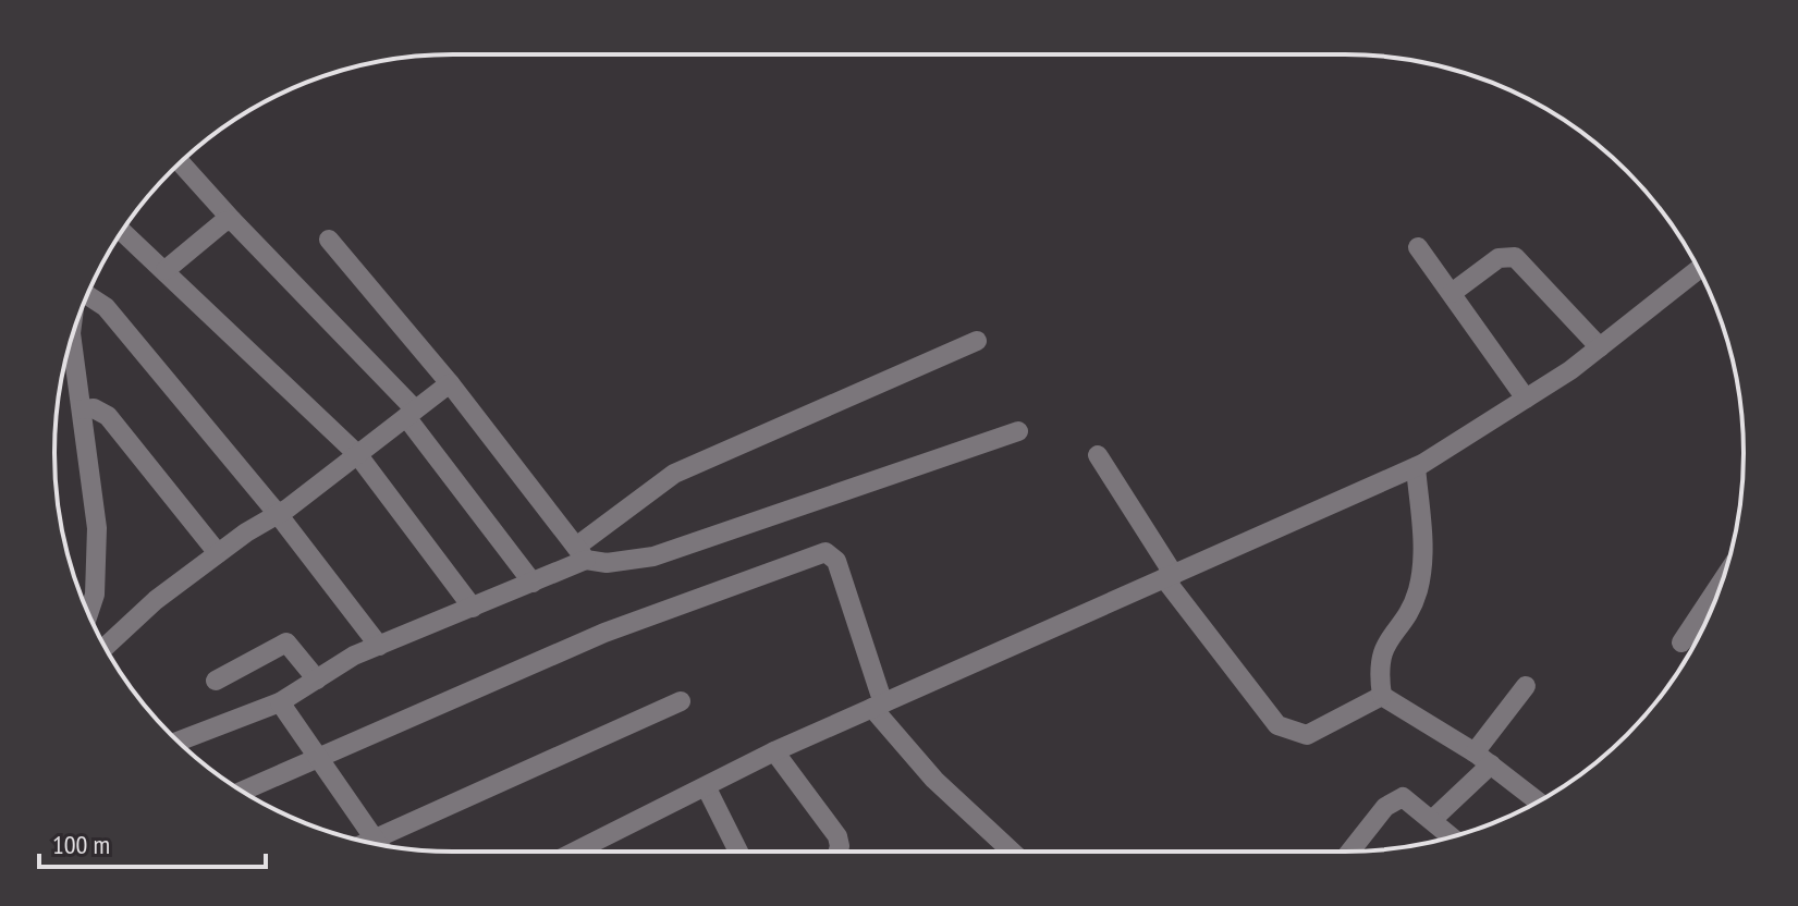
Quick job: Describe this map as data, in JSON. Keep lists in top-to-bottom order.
{
  "scale_bar": "100 m"
}
